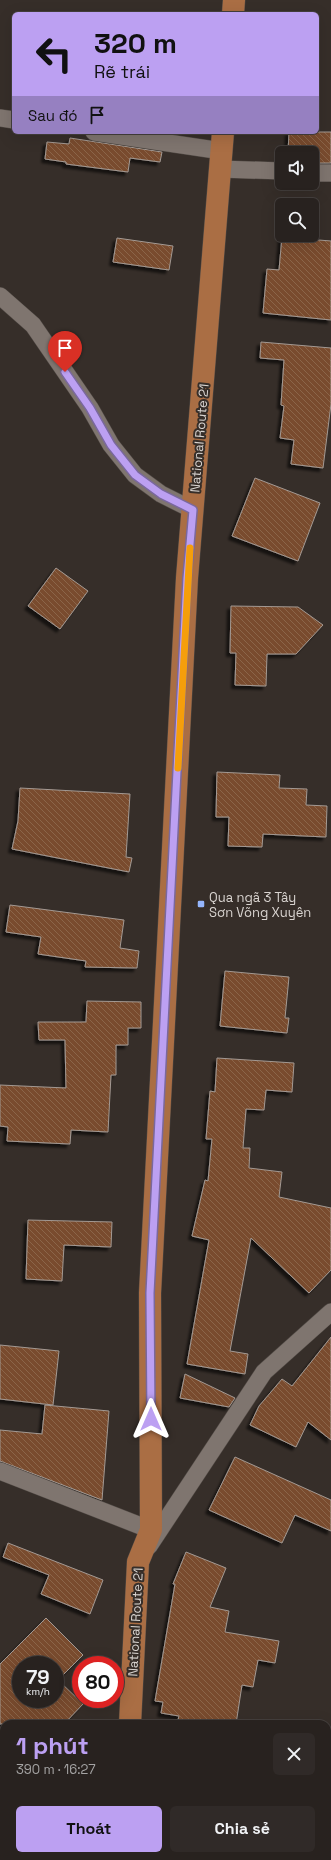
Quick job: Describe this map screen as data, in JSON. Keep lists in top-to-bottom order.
{
  "streets": {
    "highway": ["National Route 21"]
  },
  "places": {
    "transit": ["Qua ngã 3 Tây Sơn Võng Xuyên"]
  },
  "page": {
    "turn": ["320 m", "Rẽ trái"],
    "then": "Sau đó",
    "speed": "79 km/h",
    "limit": "80",
    "heading": ["1 phút", "390 m · 16:27"],
    "buttons": ["Thoát", "Chia sẻ"]
  }
}
